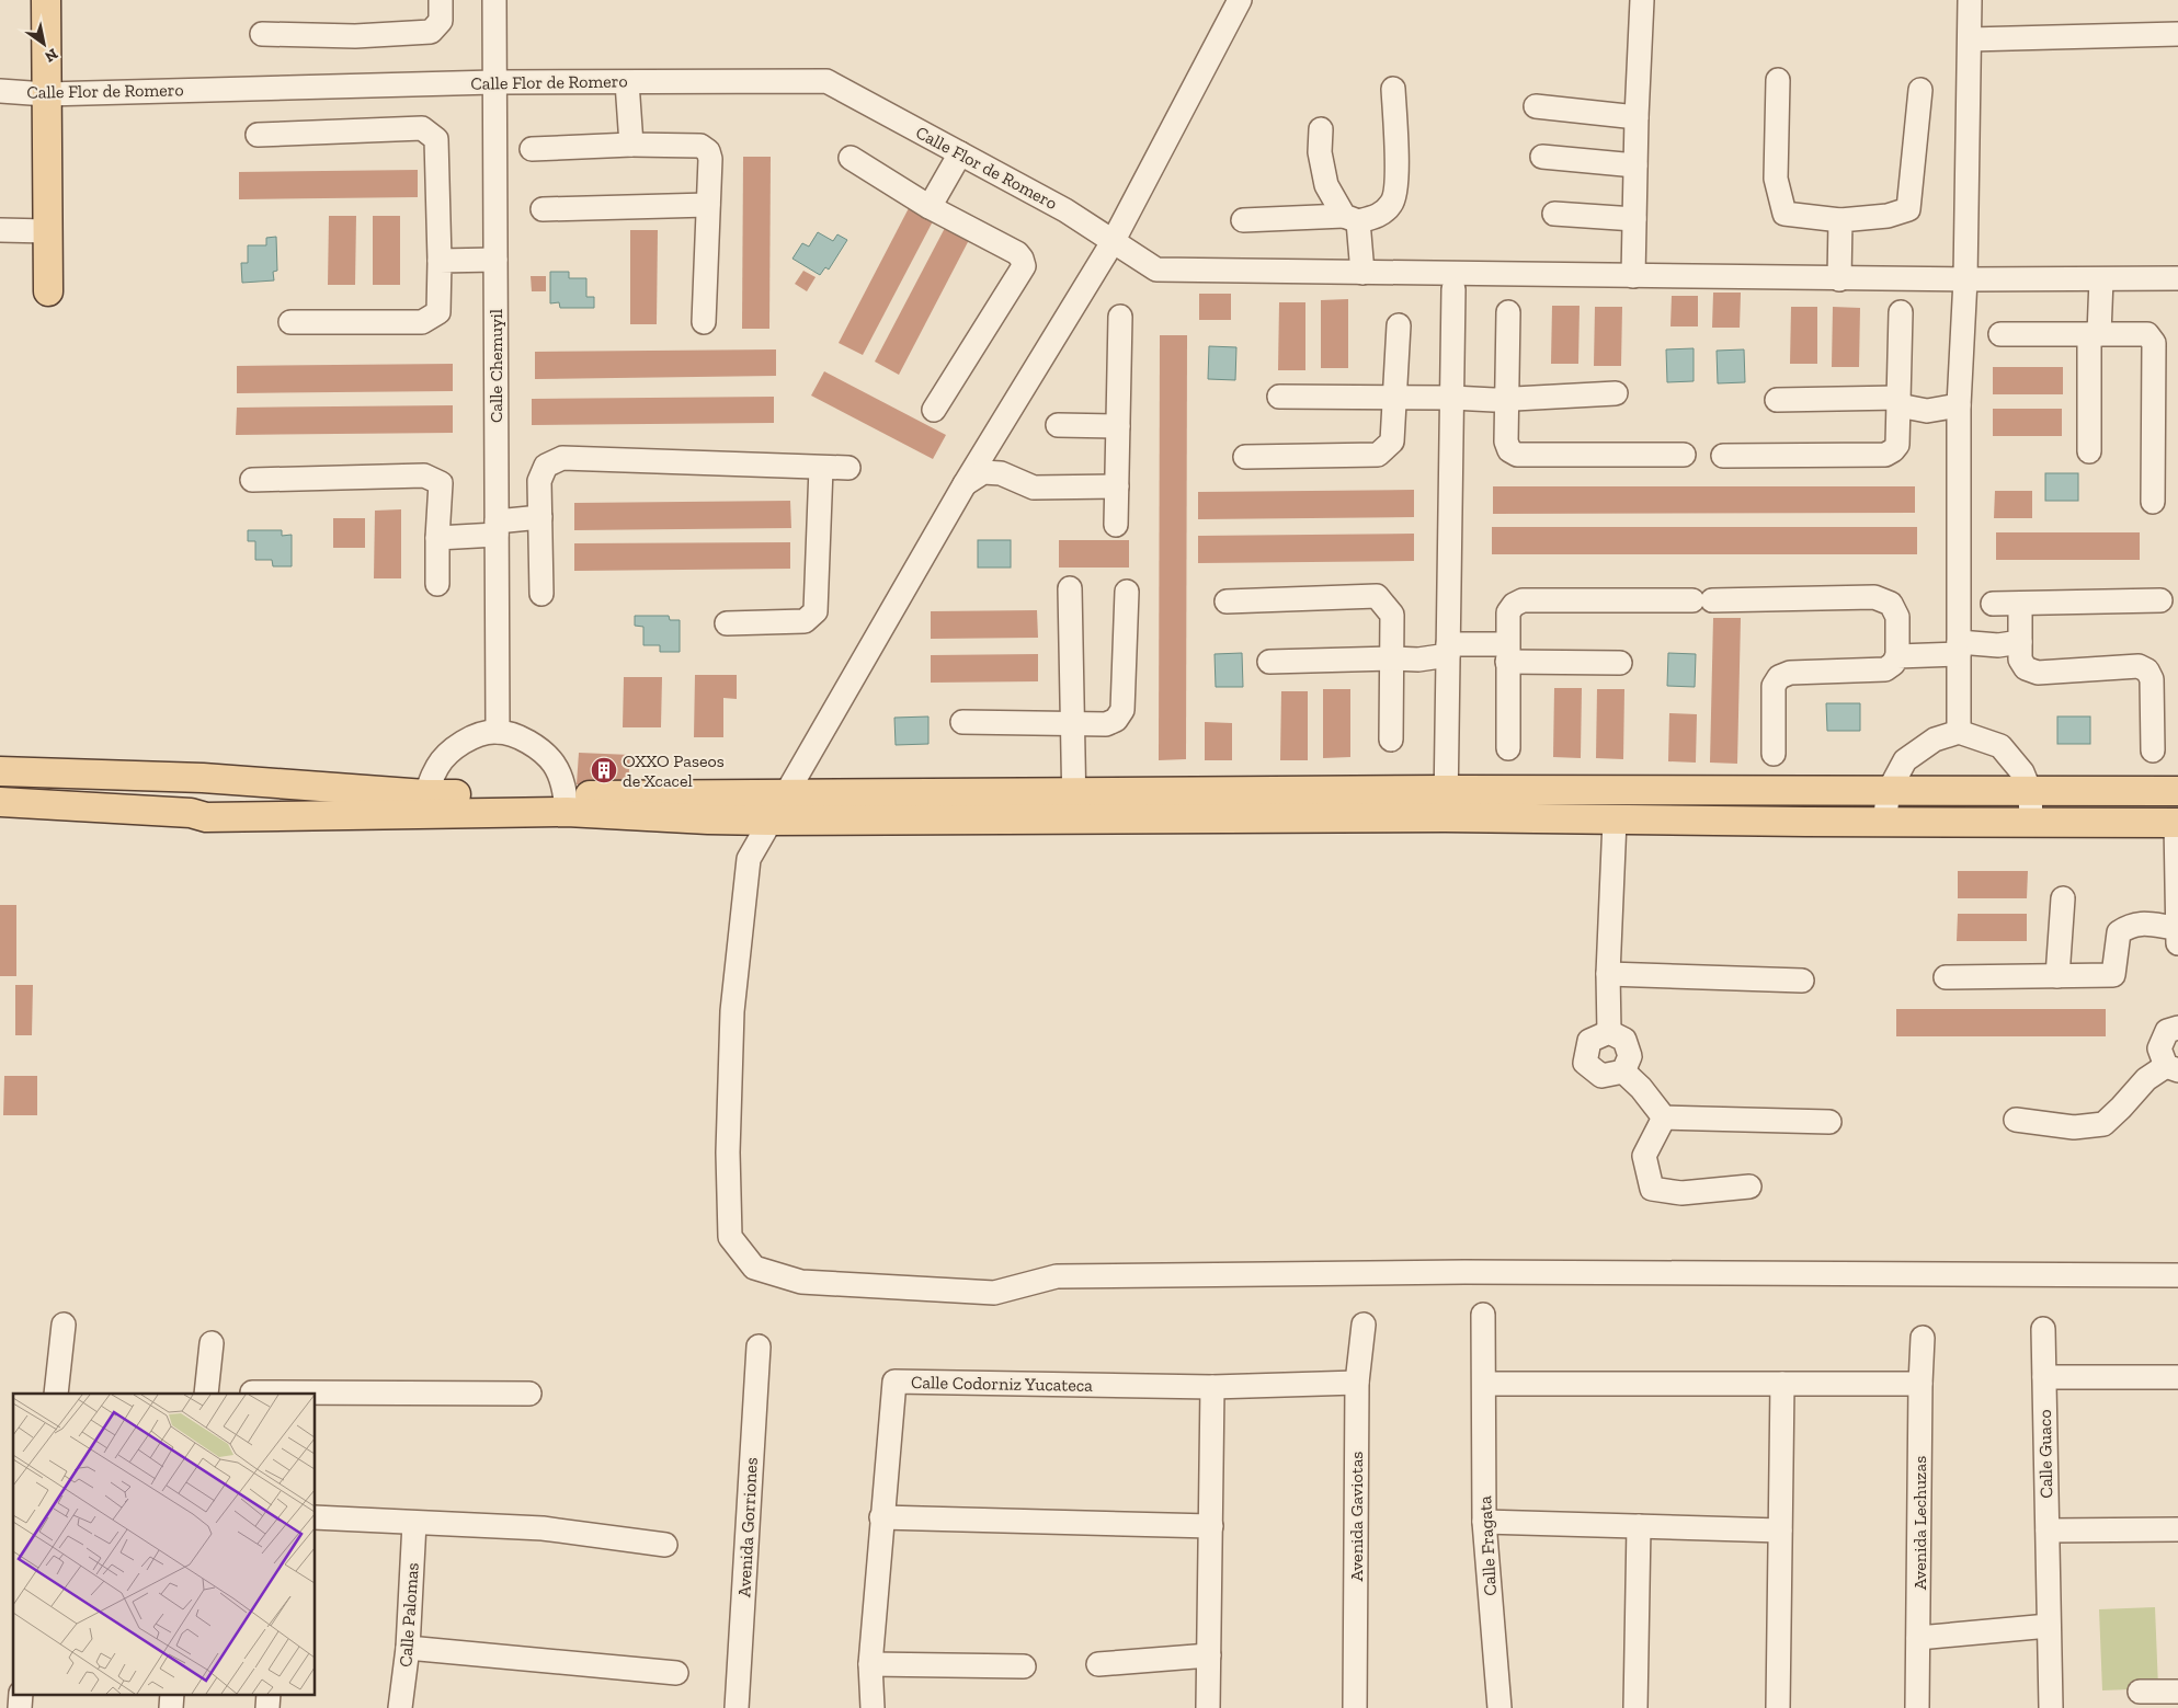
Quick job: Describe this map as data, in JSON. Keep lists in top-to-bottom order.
{
  "streets": {
    "street": [
      "Calle Flor de Romero",
      "Calle Chemuyil",
      "Calle Codorniz Yucateca",
      "Calle Guaco",
      "Avenida Gaviotas",
      "Avenida Lechuzas",
      "Avenida Gorriones",
      "Calle Fragata",
      "Calle Palomas"
    ]
  },
  "crossings": [
    ["Calle Flor de Romero", "Calle Chemuyil"],
    ["Calle Codorniz Yucateca", "Avenida Gaviotas"]
  ],
  "places": {
    "building": ["OXXO Paseos de Xcacel"]
  },
  "north": "bottom right"
}
